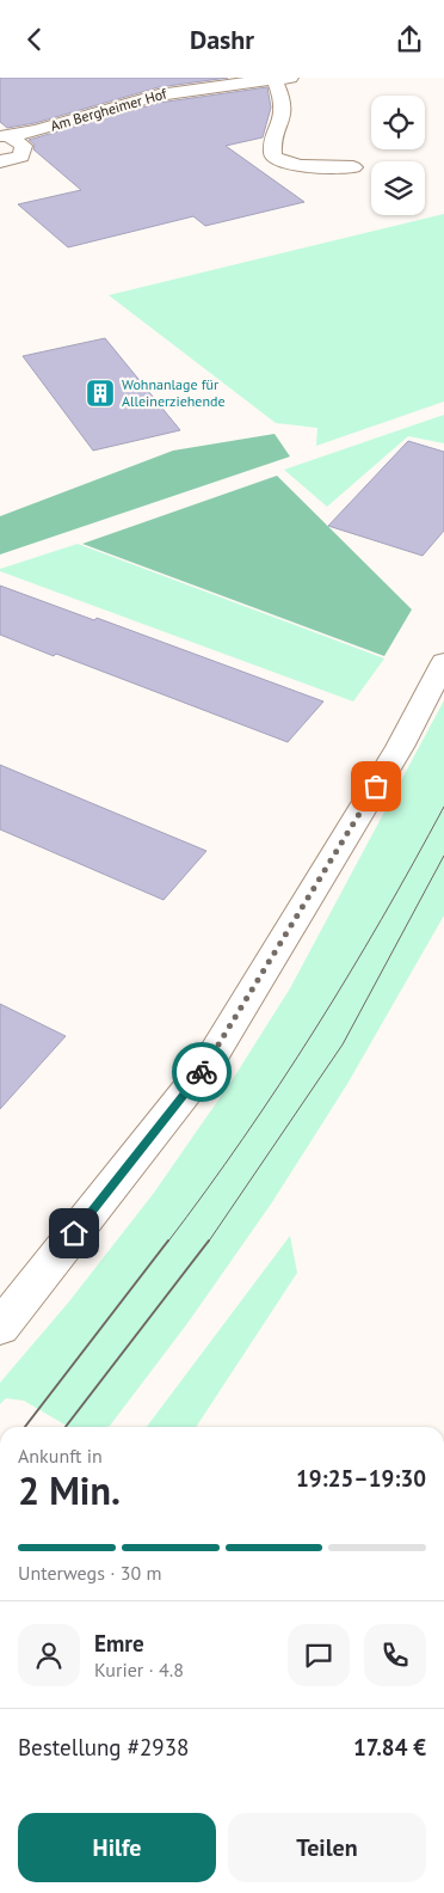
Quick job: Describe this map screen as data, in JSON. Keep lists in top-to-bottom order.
{
  "streets": {
    "main road": ["Am Bergheimer Hof"]
  },
  "places": {
    "building": ["Wohnanlage für Alleinerziehende"]
  },
  "page": {
    "header": "Dashr",
    "heading": ["2 Min.", "Ankunft in", "19:25–19:30"],
    "panel": [
      "Emre",
      "Kurier · 4.8",
      "Bestellung #2938",
      "17.84 €"
    ],
    "bar": "Unterwegs · 30 m",
    "buttons": ["Hilfe", "Teilen"]
  }
}
